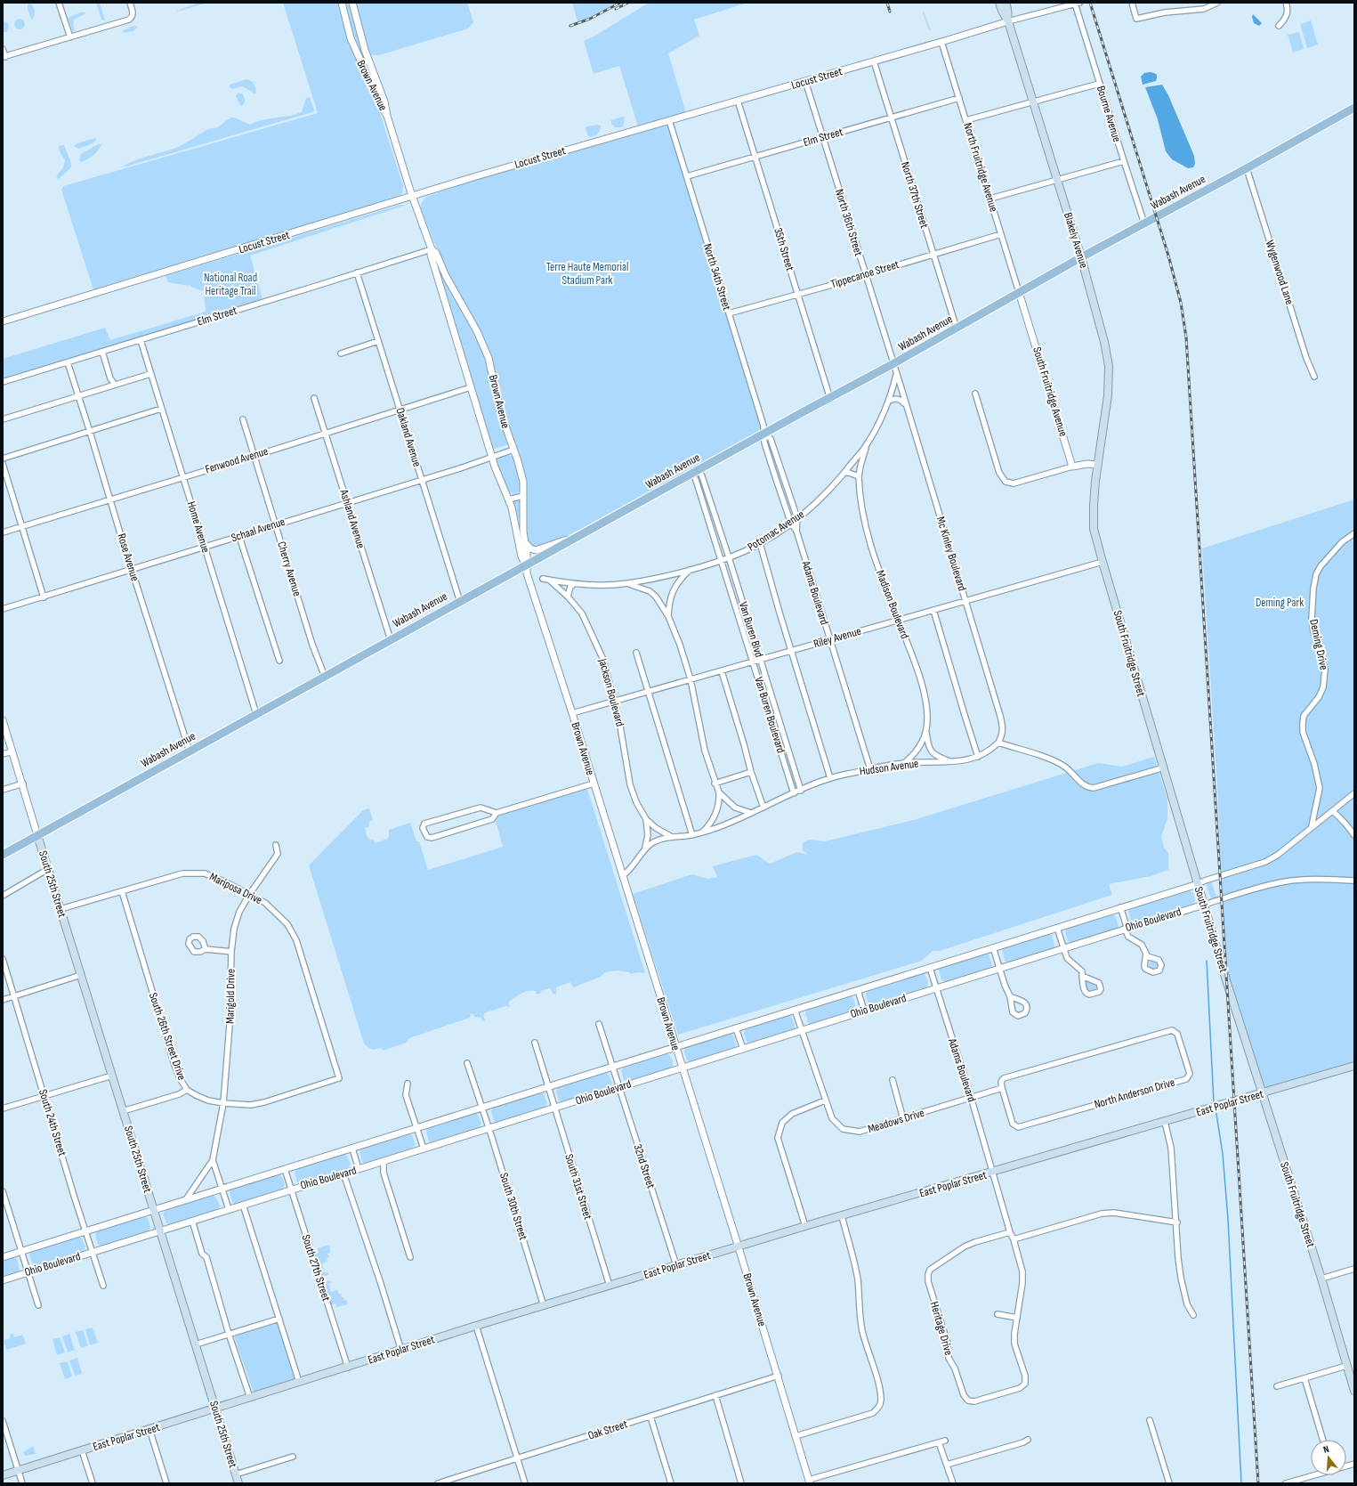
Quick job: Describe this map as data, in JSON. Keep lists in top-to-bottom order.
{
  "streets": {
    "main road": [
      "Wabash Avenue",
      "Blakely Avenue",
      "South Fruitridge Street",
      "South 25th Street",
      "East Poplar Street"
    ],
    "street": [
      "Locust Street",
      "Brown Avenue",
      "Bourne Avenue",
      "Elm Street",
      "North Fruitridge Avenue",
      "North 37th Street",
      "North 36th Street",
      "35th Street",
      "Wygenwood Lane",
      "Tippecanoe Street",
      "North 34th Street",
      "South Fruitridge Avenue",
      "Oakland Avenue",
      "Fenwood Avenue",
      "Ashland Avenue",
      "Home Avenue",
      "Schaal Avenue",
      "Potomac Avenue",
      "Mc Kinley Boulevard",
      "Rose Avenue",
      "Cherry Avenue",
      "Adams Boulevard",
      "Madison Boulevard",
      "Van Buren Blvd",
      "Riley Avenue",
      "Deming Drive",
      "Jackson Boulevard",
      "Van Buren Boulevard",
      "Hudson Avenue",
      "Mariposa Drive",
      "Ohio Boulevard",
      "Marigold Drive",
      "South 26th Street Drive",
      "North Anderson Drive",
      "Meadows Drive",
      "South 24th Street",
      "32nd Street",
      "South 31st Street",
      "South 30th Street",
      "South 27th Street",
      "Heritage Drive",
      "Oak Street"
    ]
  },
  "crossings": [
    ["Locust Street", "Brown Avenue"],
    ["Locust Street", "Bourne Avenue"],
    ["Locust Street", "North Fruitridge Avenue"],
    ["Locust Street", "North 37th Street"],
    ["Locust Street", "North 36th Street"],
    ["Locust Street", "Blakely Avenue"],
    ["Locust Street", "35th Street"],
    ["Locust Street", "North 34th Street"],
    ["Brown Avenue", "Elm Street"],
    ["Brown Avenue", "Wabash Avenue"],
    ["Brown Avenue", "Fenwood Avenue"],
    ["Brown Avenue", "Schaal Avenue"],
    ["Brown Avenue", "Riley Avenue"],
    ["Brown Avenue", "Hudson Avenue"],
    ["Brown Avenue", "Ohio Boulevard"],
    ["Brown Avenue", "East Poplar Street"],
    ["Brown Avenue", "Oak Street"],
    ["Bourne Avenue", "Wabash Avenue"],
    ["Elm Street", "North Fruitridge Avenue"],
    ["Elm Street", "North 37th Street"],
    ["Elm Street", "North 36th Street"],
    ["Elm Street", "35th Street"],
    ["Elm Street", "North 34th Street"],
    ["Elm Street", "Oakland Avenue"],
    ["Elm Street", "Home Avenue"],
    ["Elm Street", "Rose Avenue"],
    ["North Fruitridge Avenue", "Wabash Avenue"],
    ["North Fruitridge Avenue", "Tippecanoe Street"],
    ["North Fruitridge Avenue", "South Fruitridge Avenue"],
    ["Wabash Avenue", "North 37th Street"],
    ["Wabash Avenue", "North 36th Street"],
    ["Wabash Avenue", "Blakely Avenue"],
    ["Wabash Avenue", "35th Street"],
    ["Wabash Avenue", "Wygenwood Lane"],
    ["Wabash Avenue", "North 34th Street"],
    ["Wabash Avenue", "South Fruitridge Avenue"],
    ["Wabash Avenue", "Oakland Avenue"],
    ["Wabash Avenue", "Ashland Avenue"],
    ["Wabash Avenue", "Home Avenue"],
    ["Wabash Avenue", "Mc Kinley Boulevard"],
    ["Wabash Avenue", "Rose Avenue"],
    ["Wabash Avenue", "Cherry Avenue"],
    ["Wabash Avenue", "Adams Boulevard"],
    ["Wabash Avenue", "Van Buren Blvd"],
    ["Wabash Avenue", "Van Buren Boulevard"],
    ["Wabash Avenue", "South 25th Street"],
    ["North 37th Street", "Tippecanoe Street"],
    ["North 36th Street", "Tippecanoe Street"],
    ["North 36th Street", "Mc Kinley Boulevard"],
    ["Blakely Avenue", "South Fruitridge Street"],
    ["35th Street", "Tippecanoe Street"],
    ["Tippecanoe Street", "North 34th Street"],
    ["North 34th Street", "Adams Boulevard"],
    ["Oakland Avenue", "Fenwood Avenue"],
    ["Oakland Avenue", "Schaal Avenue"],
    ["Fenwood Avenue", "Ashland Avenue"],
    ["Fenwood Avenue", "Home Avenue"],
    ["Fenwood Avenue", "Rose Avenue"],
    ["Fenwood Avenue", "Cherry Avenue"],
    ["Ashland Avenue", "Schaal Avenue"],
    ["Home Avenue", "Schaal Avenue"],
    ["Schaal Avenue", "Rose Avenue"],
    ["Schaal Avenue", "Cherry Avenue"],
    ["Potomac Avenue", "Mc Kinley Boulevard"],
    ["Potomac Avenue", "Adams Boulevard"],
    ["Potomac Avenue", "Madison Boulevard"],
    ["Potomac Avenue", "Van Buren Blvd"],
    ["Potomac Avenue", "Jackson Boulevard"],
    ["Potomac Avenue", "Van Buren Boulevard"],
    ["Mc Kinley Boulevard", "Riley Avenue"],
    ["Mc Kinley Boulevard", "Hudson Avenue"],
    ["Adams Boulevard", "Riley Avenue"],
    ["Adams Boulevard", "Hudson Avenue"],
    ["Adams Boulevard", "Ohio Boulevard"],
    ["Adams Boulevard", "East Poplar Street"],
    ["Adams Boulevard", "Meadows Drive"],
    ["Adams Boulevard", "Heritage Drive"],
    ["Madison Boulevard", "Riley Avenue"],
    ["Madison Boulevard", "Hudson Avenue"],
    ["Van Buren Blvd", "Riley Avenue"],
    ["Van Buren Blvd", "Van Buren Boulevard"],
    ["Van Buren Blvd", "Hudson Avenue"],
    ["Riley Avenue", "South Fruitridge Street"],
    ["Riley Avenue", "Jackson Boulevard"],
    ["Riley Avenue", "Van Buren Boulevard"],
    ["South Fruitridge Street", "Ohio Boulevard"],
    ["South Fruitridge Street", "East Poplar Street"],
    ["Jackson Boulevard", "Hudson Avenue"],
    ["Van Buren Boulevard", "Hudson Avenue"],
    ["South 25th Street", "Mariposa Drive"],
    ["South 25th Street", "Ohio Boulevard"],
    ["South 25th Street", "East Poplar Street"],
    ["Mariposa Drive", "Marigold Drive"],
    ["Mariposa Drive", "South 26th Street Drive"],
    ["Ohio Boulevard", "Marigold Drive"],
    ["Ohio Boulevard", "Meadows Drive"],
    ["Ohio Boulevard", "South 24th Street"],
    ["Ohio Boulevard", "32nd Street"],
    ["Ohio Boulevard", "South 31st Street"],
    ["Ohio Boulevard", "South 30th Street"],
    ["Ohio Boulevard", "South 27th Street"],
    ["Marigold Drive", "South 26th Street Drive"],
    ["East Poplar Street", "32nd Street"],
    ["East Poplar Street", "South 31st Street"],
    ["East Poplar Street", "South 30th Street"],
    ["East Poplar Street", "South 27th Street"],
    ["East Poplar Street", "Heritage Drive"]
  ],
  "parks": ["Terre Haute Memorial Stadium Park", "National Road Heritage Trail", "Deming Park"],
  "north": "top"
}
